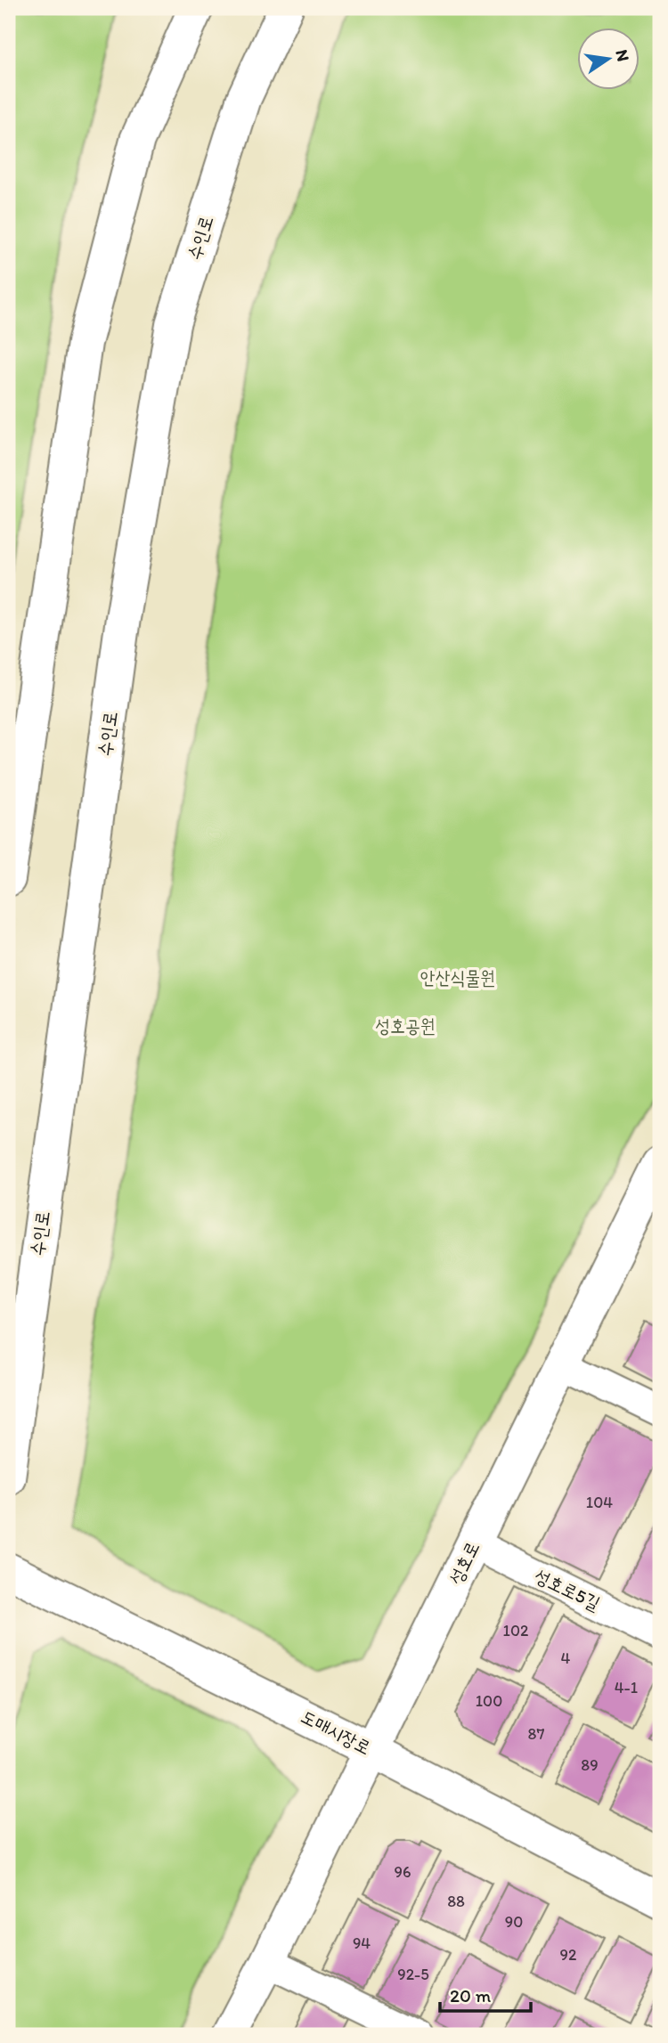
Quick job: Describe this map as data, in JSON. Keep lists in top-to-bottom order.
{
  "streets": {
    "main road": ["수인로", "성호로", "도매시장로"],
    "street": ["성호로5길"]
  },
  "crossings": [
    ["성호로", "성호로5길"],
    ["성호로", "도매시장로"]
  ],
  "parks": ["안산식물원", "성호공원"],
  "house_numbers": [
    "104",
    "102",
    "4",
    "4-1",
    "100",
    "87",
    "89",
    "96",
    "88",
    "90",
    "94",
    "92",
    "92-5"
  ],
  "scale_bar": "20 m",
  "north": "right"
}
